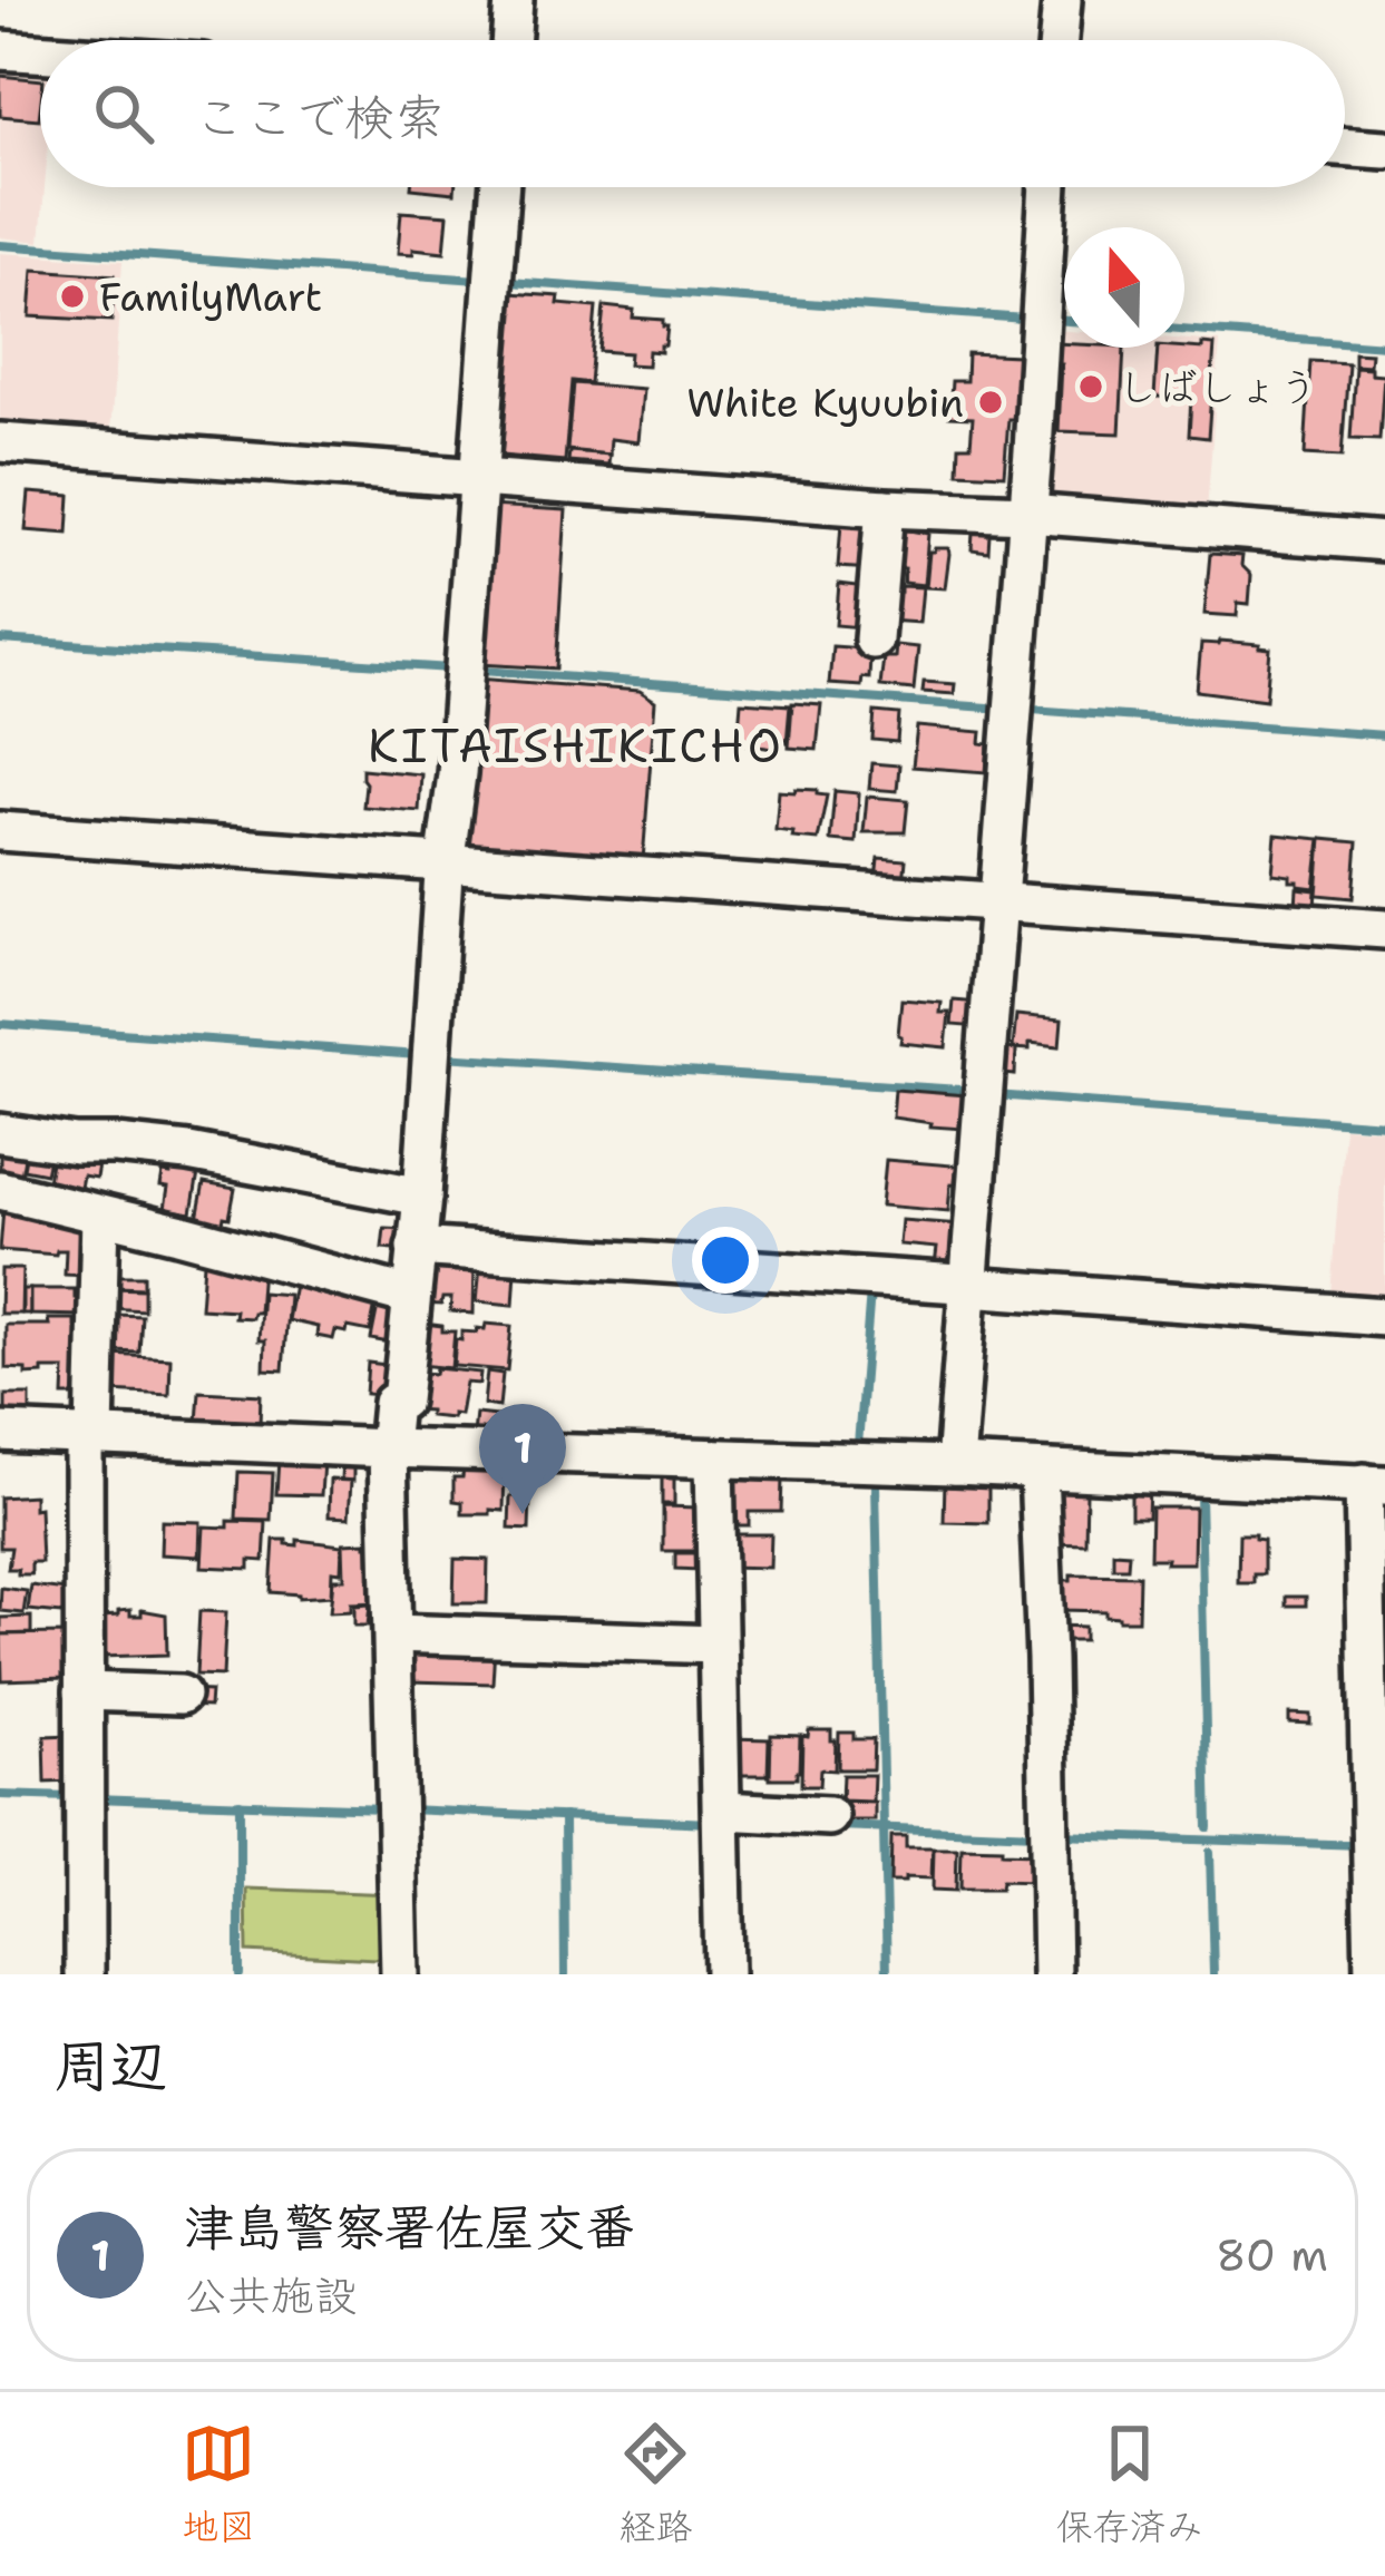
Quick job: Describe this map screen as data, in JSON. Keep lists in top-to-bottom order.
{
  "districts": ["KITAISHIKICHO"],
  "places": ["FamilyMart", "しばしょう", "White Kyuubin"],
  "north": "top",
  "page": {
    "search": "ここで検索",
    "pins": "1",
    "heading": "周辺",
    "list": [
      {
        "mark": "1",
        "name": "津島警察署佐屋交番",
        "note": "公共施設",
        "value": "80 m"
      }
    ],
    "nav": ["地図", "経路", "保存済み"]
  }
}
